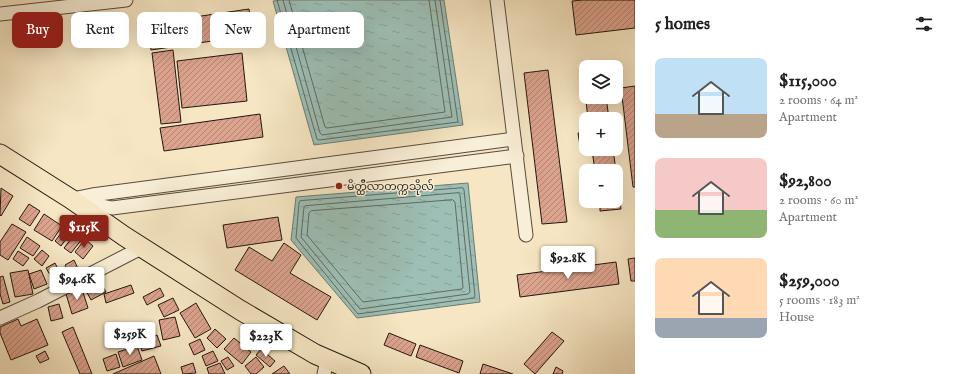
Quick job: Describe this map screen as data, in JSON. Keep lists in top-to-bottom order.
{
  "places": ["မိတ္ထီလာတက္ကသိုလ်"],
  "page": {
    "heading": "5 homes",
    "chip": [
      "Buy",
      "Rent",
      "Filters",
      "New",
      "Apartment"
    ],
    "list": [
      {
        "name": "$115,000",
        "note": "2 rooms · 64 m² · Apartment"
      },
      {
        "name": "$92,800",
        "note": "2 rooms · 60 m² · Apartment"
      },
      {
        "name": "$259,000",
        "note": "5 rooms · 183 m² · House"
      }
    ],
    "map_buttons": ["+", "−"],
    "price": [
      "$115K",
      "$92.8K",
      "$94.6K",
      "$259K",
      "$223K"
    ]
  }
}
